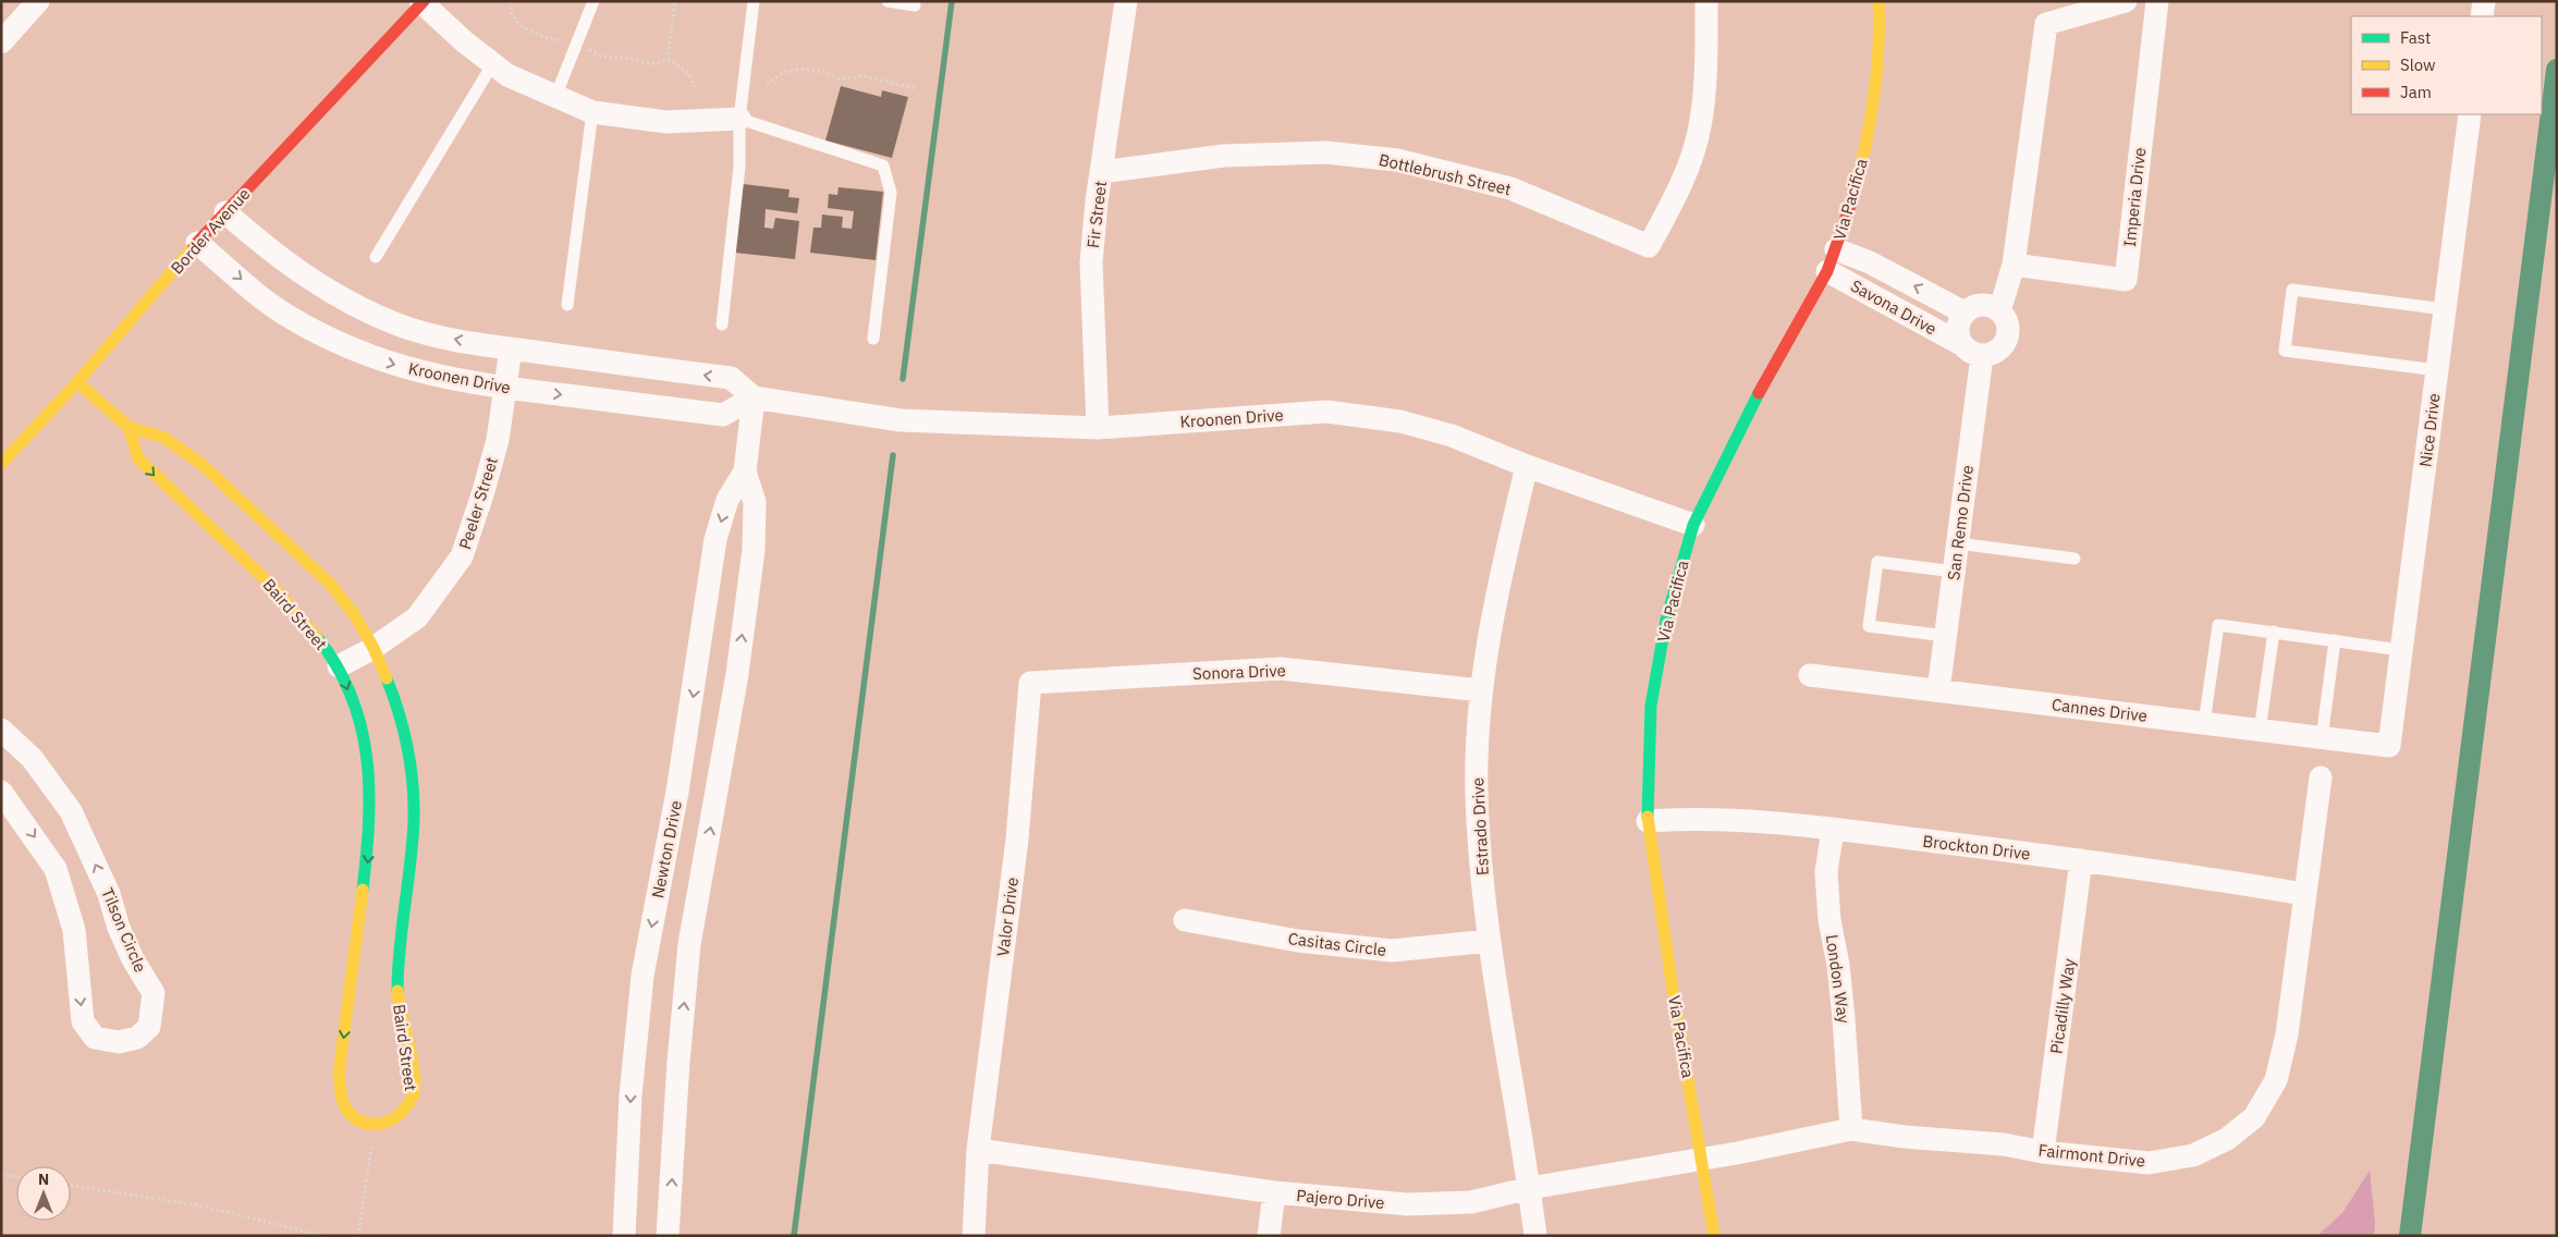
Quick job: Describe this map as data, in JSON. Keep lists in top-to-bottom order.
{
  "streets": {
    "street": [
      "Bottlebrush Street",
      "Imperia Drive",
      "Via Pacifica",
      "Fir Street",
      "Border Avenue",
      "Savona Drive",
      "Kroonen Drive",
      "Nice Drive",
      "Peeler Street",
      "San Remo Drive",
      "Baird Street",
      "Sonora Drive",
      "Cannes Drive",
      "Estrado Drive",
      "Brockton Drive",
      "Newton Drive",
      "Valor Drive",
      "Tilson Circle",
      "Casitas Circle",
      "London Way",
      "Picadilly Way",
      "Fairmont Drive",
      "Pajero Drive"
    ]
  },
  "crossings": [
    ["Bottlebrush Street", "Fir Street"],
    ["Via Pacifica", "Savona Drive"],
    ["Via Pacifica", "Kroonen Drive"],
    ["Via Pacifica", "Brockton Drive"],
    ["Via Pacifica", "Fairmont Drive"],
    ["Via Pacifica", "Pajero Drive"],
    ["Fir Street", "Kroonen Drive"],
    ["Border Avenue", "Kroonen Drive"],
    ["Border Avenue", "Baird Street"],
    ["Savona Drive", "San Remo Drive"],
    ["Kroonen Drive", "Peeler Street"],
    ["Kroonen Drive", "Estrado Drive"],
    ["Kroonen Drive", "Newton Drive"],
    ["Nice Drive", "Cannes Drive"],
    ["Peeler Street", "Baird Street"],
    ["San Remo Drive", "Cannes Drive"],
    ["Sonora Drive", "Estrado Drive"],
    ["Sonora Drive", "Valor Drive"],
    ["Estrado Drive", "Casitas Circle"],
    ["Estrado Drive", "Pajero Drive"],
    ["Brockton Drive", "London Way"],
    ["Brockton Drive", "Picadilly Way"],
    ["Brockton Drive", "Fairmont Drive"],
    ["Valor Drive", "Pajero Drive"],
    ["London Way", "Fairmont Drive"],
    ["Picadilly Way", "Fairmont Drive"],
    ["Fairmont Drive", "Pajero Drive"]
  ],
  "legend": ["Fast", "Slow", "Jam"],
  "north": "top"
}
